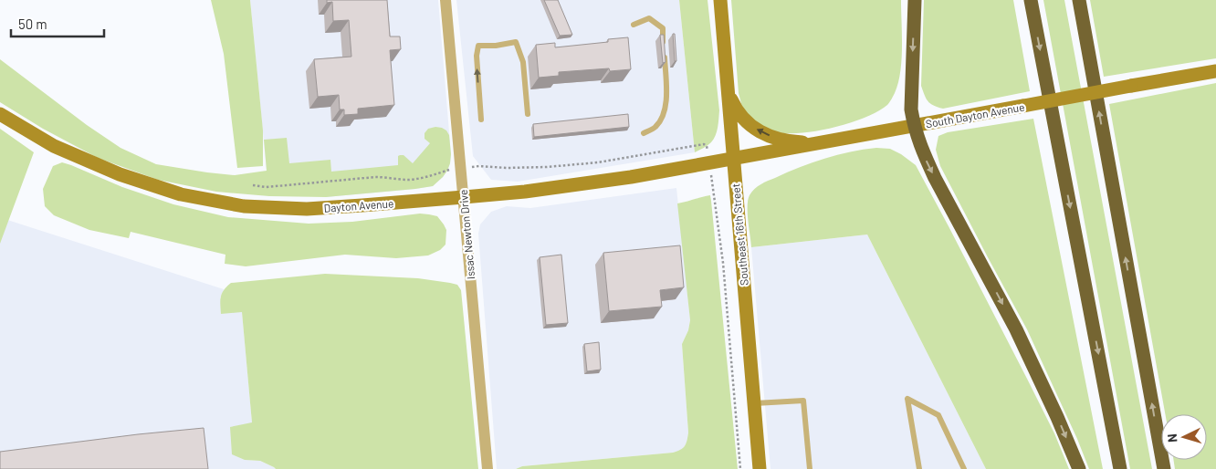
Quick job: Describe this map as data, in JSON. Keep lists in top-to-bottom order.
{
  "streets": {
    "main road": ["South Dayton Avenue", "Dayton Avenue", "Southeast 16th Street"],
    "street": ["Issac Newton Drive"]
  },
  "crossings": [
    ["South Dayton Avenue", "Dayton Avenue"],
    ["South Dayton Avenue", "Southeast 16th Street"],
    ["Dayton Avenue", "Issac Newton Drive"],
    ["Dayton Avenue", "Southeast 16th Street"]
  ],
  "scale_bar": "50 m",
  "north": "left"
}
